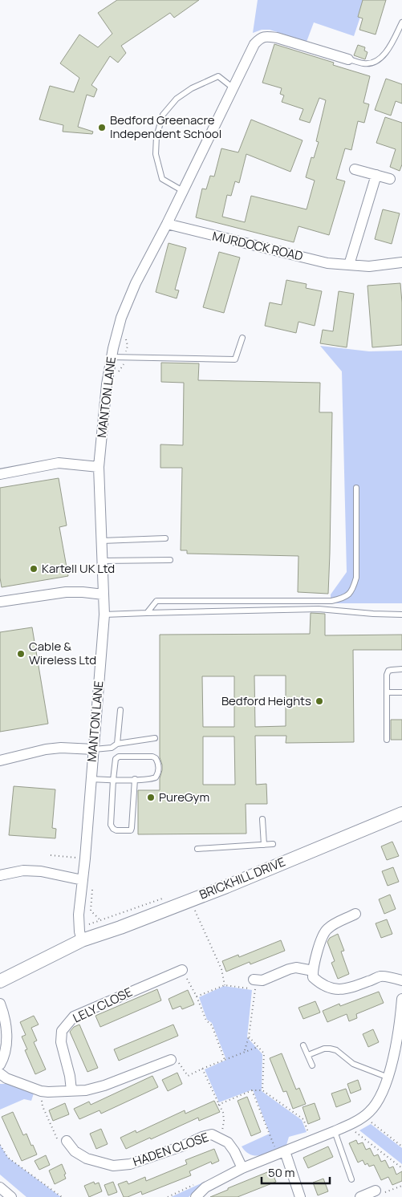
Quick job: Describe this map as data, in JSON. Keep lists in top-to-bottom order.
{
  "streets": {
    "street": [
      "MURDOCK ROAD",
      "MANTON LANE",
      "BRICKHILL DRIVE",
      "LELY CLOSE",
      "HADEN CLOSE"
    ]
  },
  "crossings": [
    ["MURDOCK ROAD", "MANTON LANE"],
    ["MANTON LANE", "BRICKHILL DRIVE"]
  ],
  "places": [
    "Bedford Greenacre Independent School",
    "Kartell UK Ltd",
    "Cable & Wireless Ltd",
    "Bedford Heights",
    "PureGym"
  ],
  "scale_bar": "50 m"
}
